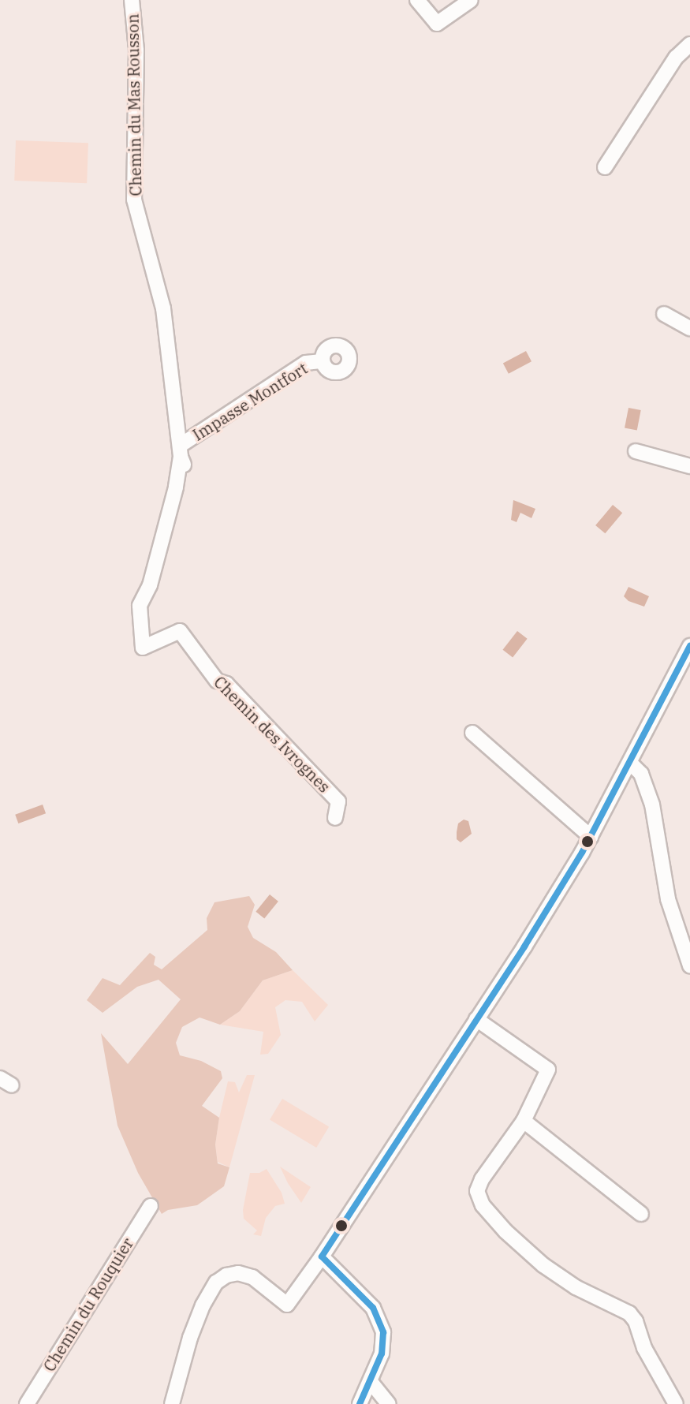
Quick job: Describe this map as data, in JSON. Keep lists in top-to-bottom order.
{
  "streets": {
    "street": [
      "Chemin du Mas Rousson",
      "Impasse Montfort",
      "Chemin des Ivrognes",
      "Chemin du Rouquier"
    ]
  },
  "crossings": [
    ["Chemin du Mas Rousson", "Impasse Montfort"],
    ["Chemin du Mas Rousson", "Chemin des Ivrognes"],
    ["Impasse Montfort", "Chemin des Ivrognes"]
  ]
}
